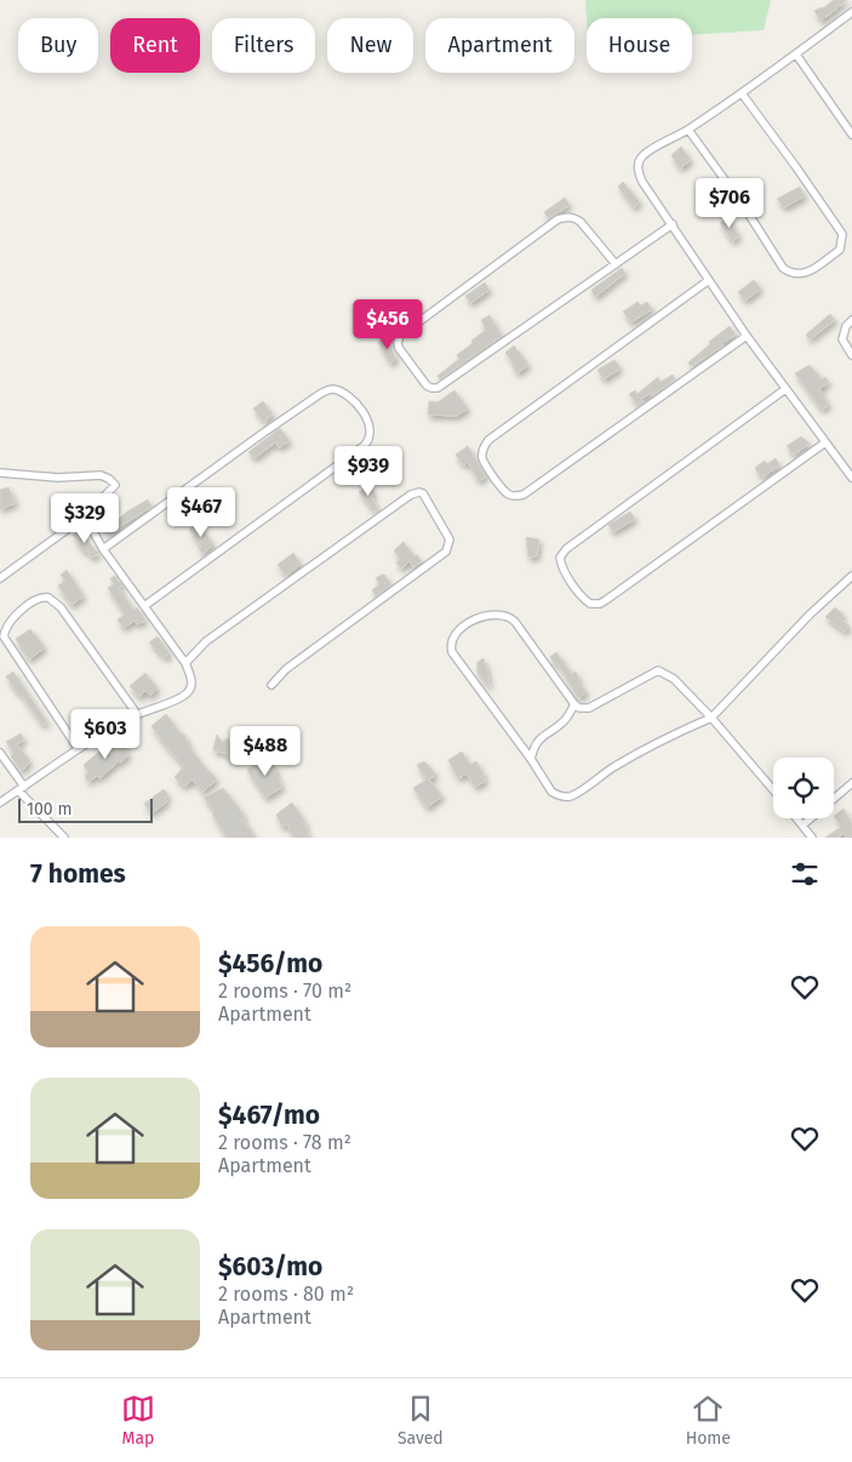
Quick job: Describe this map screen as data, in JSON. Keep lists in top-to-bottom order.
{
  "scale_bar": "100 m",
  "page": {
    "chip": [
      "Buy",
      "Rent",
      "Filters",
      "New",
      "Apartment",
      "House"
    ],
    "price": [
      "$706",
      "$456",
      "$939",
      "$467",
      "$329",
      "$603",
      "$488"
    ],
    "scale": "100 m",
    "heading": "7 homes",
    "list": [
      {
        "name": "$456/mo",
        "note": "2 rooms · 70 m² · Apartment"
      },
      {
        "name": "$467/mo",
        "note": "2 rooms · 78 m² · Apartment"
      },
      {
        "name": "$603/mo",
        "note": "2 rooms · 80 m² · Apartment"
      }
    ],
    "tabs": ["Map", "Saved", "Home"]
  }
}
